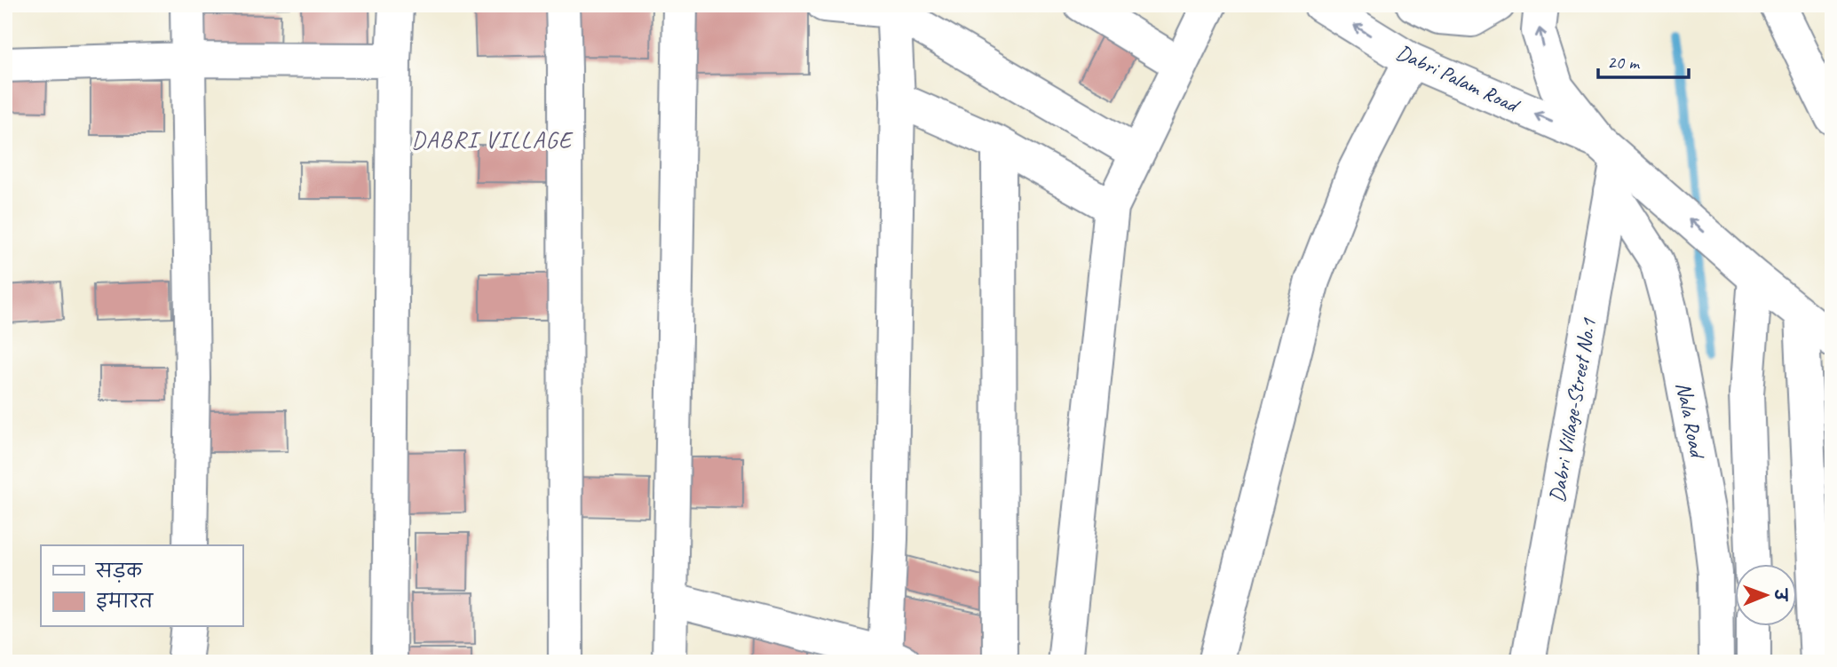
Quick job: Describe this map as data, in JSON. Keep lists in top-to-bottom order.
{
  "streets": {
    "street": ["Dabri Palam Road", "Dabri Village-Street No.1", "Nala Road"]
  },
  "crossings": [
    ["Dabri Palam Road", "Dabri Village-Street No.1"],
    ["Dabri Palam Road", "Nala Road"],
    ["Dabri Village-Street No.1", "Nala Road"]
  ],
  "one_way": ["Dabri Palam Road"],
  "districts": ["DABRI VILLAGE"],
  "legend": ["सड़क", "इमारत"],
  "scale_bar": "20 m",
  "north": "right"
}
